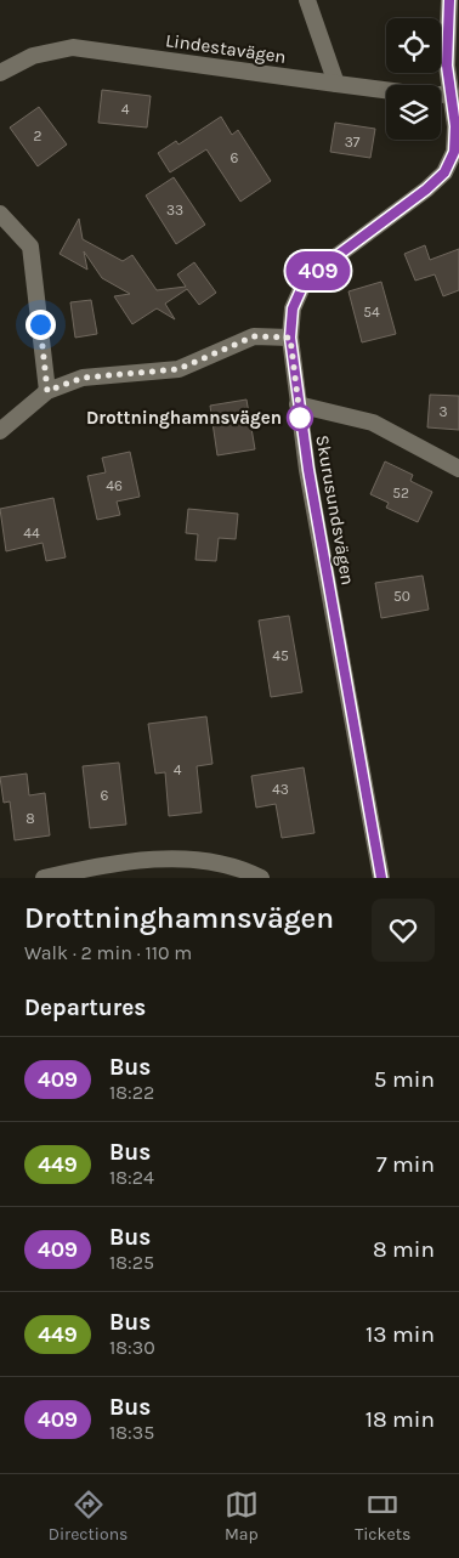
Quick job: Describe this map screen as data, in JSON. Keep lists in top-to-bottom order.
{
  "streets": {
    "street": ["Lindestavägen", "Skurusundsvägen"]
  },
  "crossings": [
    ["Lindestavägen", "Skurusundsvägen"]
  ],
  "places": ["Drottninghamnsvägen"],
  "lines": ["bus line 409"],
  "house_numbers": [
    "4",
    "2",
    "37",
    "6",
    "33",
    "54",
    "3",
    "46",
    "52",
    "44",
    "50",
    "45",
    "4",
    "43",
    "6",
    "8"
  ],
  "page": {
    "on_map": "409",
    "heading": [
      ["Drottninghamnsvägen", "Walk · 2 min · 110 m"],
      "Departures"
    ],
    "list": [
      {
        "mark": "409",
        "name": "Bus",
        "note": "18:22",
        "value": "5 min"
      },
      {
        "mark": "449",
        "name": "Bus",
        "note": "18:24",
        "value": "7 min"
      },
      {
        "mark": "409",
        "name": "Bus",
        "note": "18:25",
        "value": "8 min"
      },
      {
        "mark": "449",
        "name": "Bus",
        "note": "18:30",
        "value": "13 min"
      },
      {
        "mark": "409",
        "name": "Bus",
        "note": "18:35",
        "value": "18 min"
      }
    ],
    "tabs": ["Directions", "Map", "Tickets"]
  }
}
